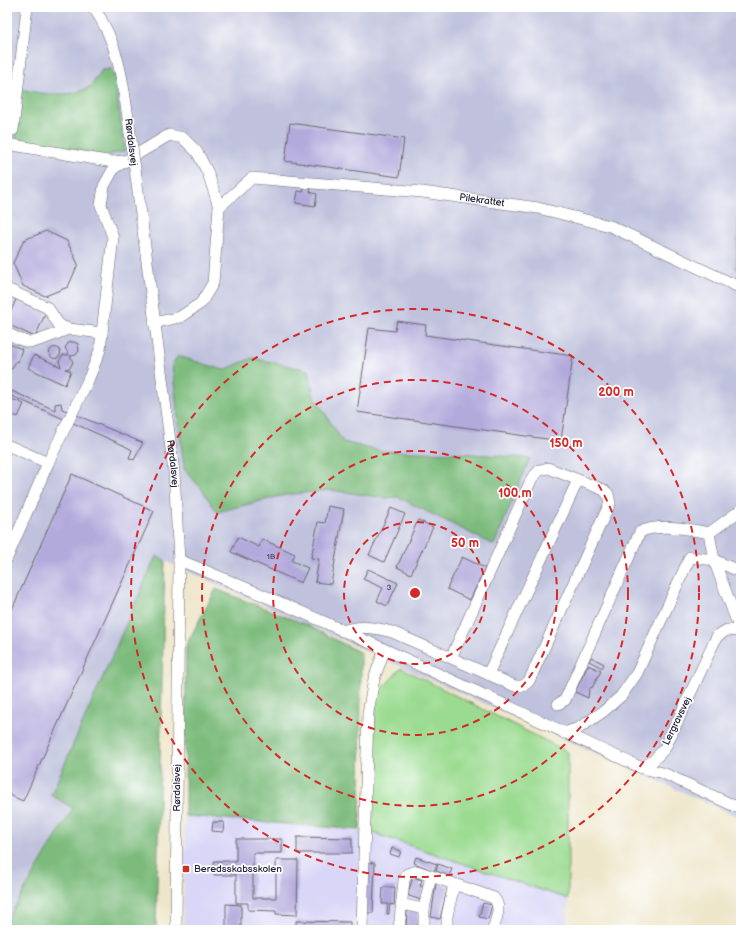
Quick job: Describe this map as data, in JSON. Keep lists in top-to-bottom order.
{
  "streets": {
    "street": ["Rørdalsvej", "Pilekrattet", "Lergravsvej"]
  },
  "places": {
    "transit": ["Beredsskabsskolen"]
  },
  "house_numbers": ["1B", "3"],
  "rings": [
    "200 m",
    "150 m",
    "100 m",
    "50 m"
  ]
}
